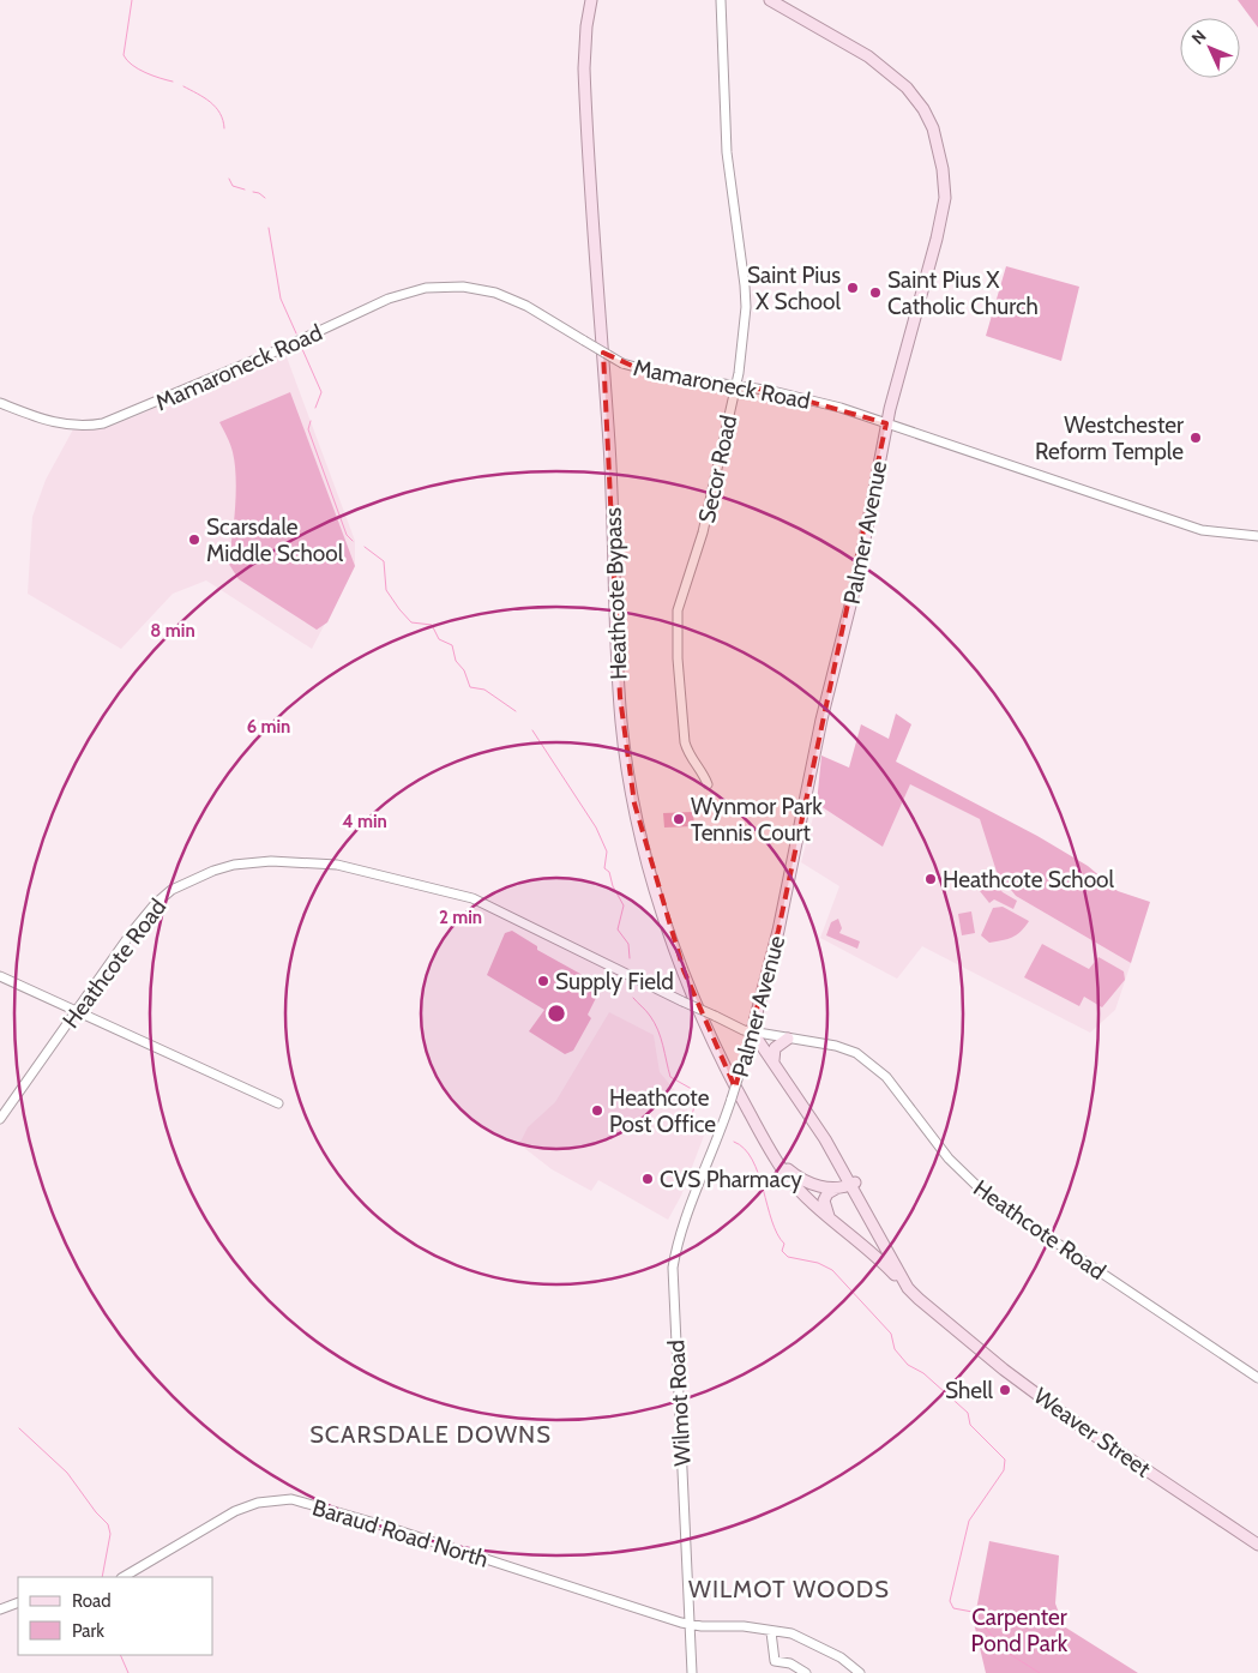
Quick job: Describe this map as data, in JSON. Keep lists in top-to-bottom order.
{
  "streets": {
    "main road": ["Palmer Avenue", "Heathcote Bypass", "Weaver Street"],
    "street": [
      "Mamaroneck Road",
      "Secor Road",
      "Heathcote Road",
      "Wilmot Road",
      "Baraud Road North"
    ]
  },
  "crossings": [
    ["Mamaroneck Road", "Secor Road"],
    ["Mamaroneck Road", "Palmer Avenue"],
    ["Palmer Avenue", "Heathcote Road"],
    ["Palmer Avenue", "Wilmot Road"],
    ["Palmer Avenue", "Weaver Street"],
    ["Heathcote Bypass", "Weaver Street"],
    ["Heathcote Road", "Weaver Street"],
    ["Wilmot Road", "Baraud Road North"]
  ],
  "districts": ["SCARSDALE DOWNS", "WILMOT WOODS"],
  "parks": ["Carpenter Pond Park"],
  "places": [
    "Saint Pius X School",
    "Saint Pius X Catholic Church",
    "Westchester Reform Temple",
    "Scarsdale Middle School",
    "Wynmor Park Tennis Court",
    "Heathcote School",
    "Supply Field",
    "Heathcote Post Office",
    "CVS Pharmacy",
    "Shell"
  ],
  "legend": ["Road", "Park"],
  "north": "top left",
  "rings": [
    "8 min",
    "6 min",
    "4 min",
    "2 min"
  ]
}
